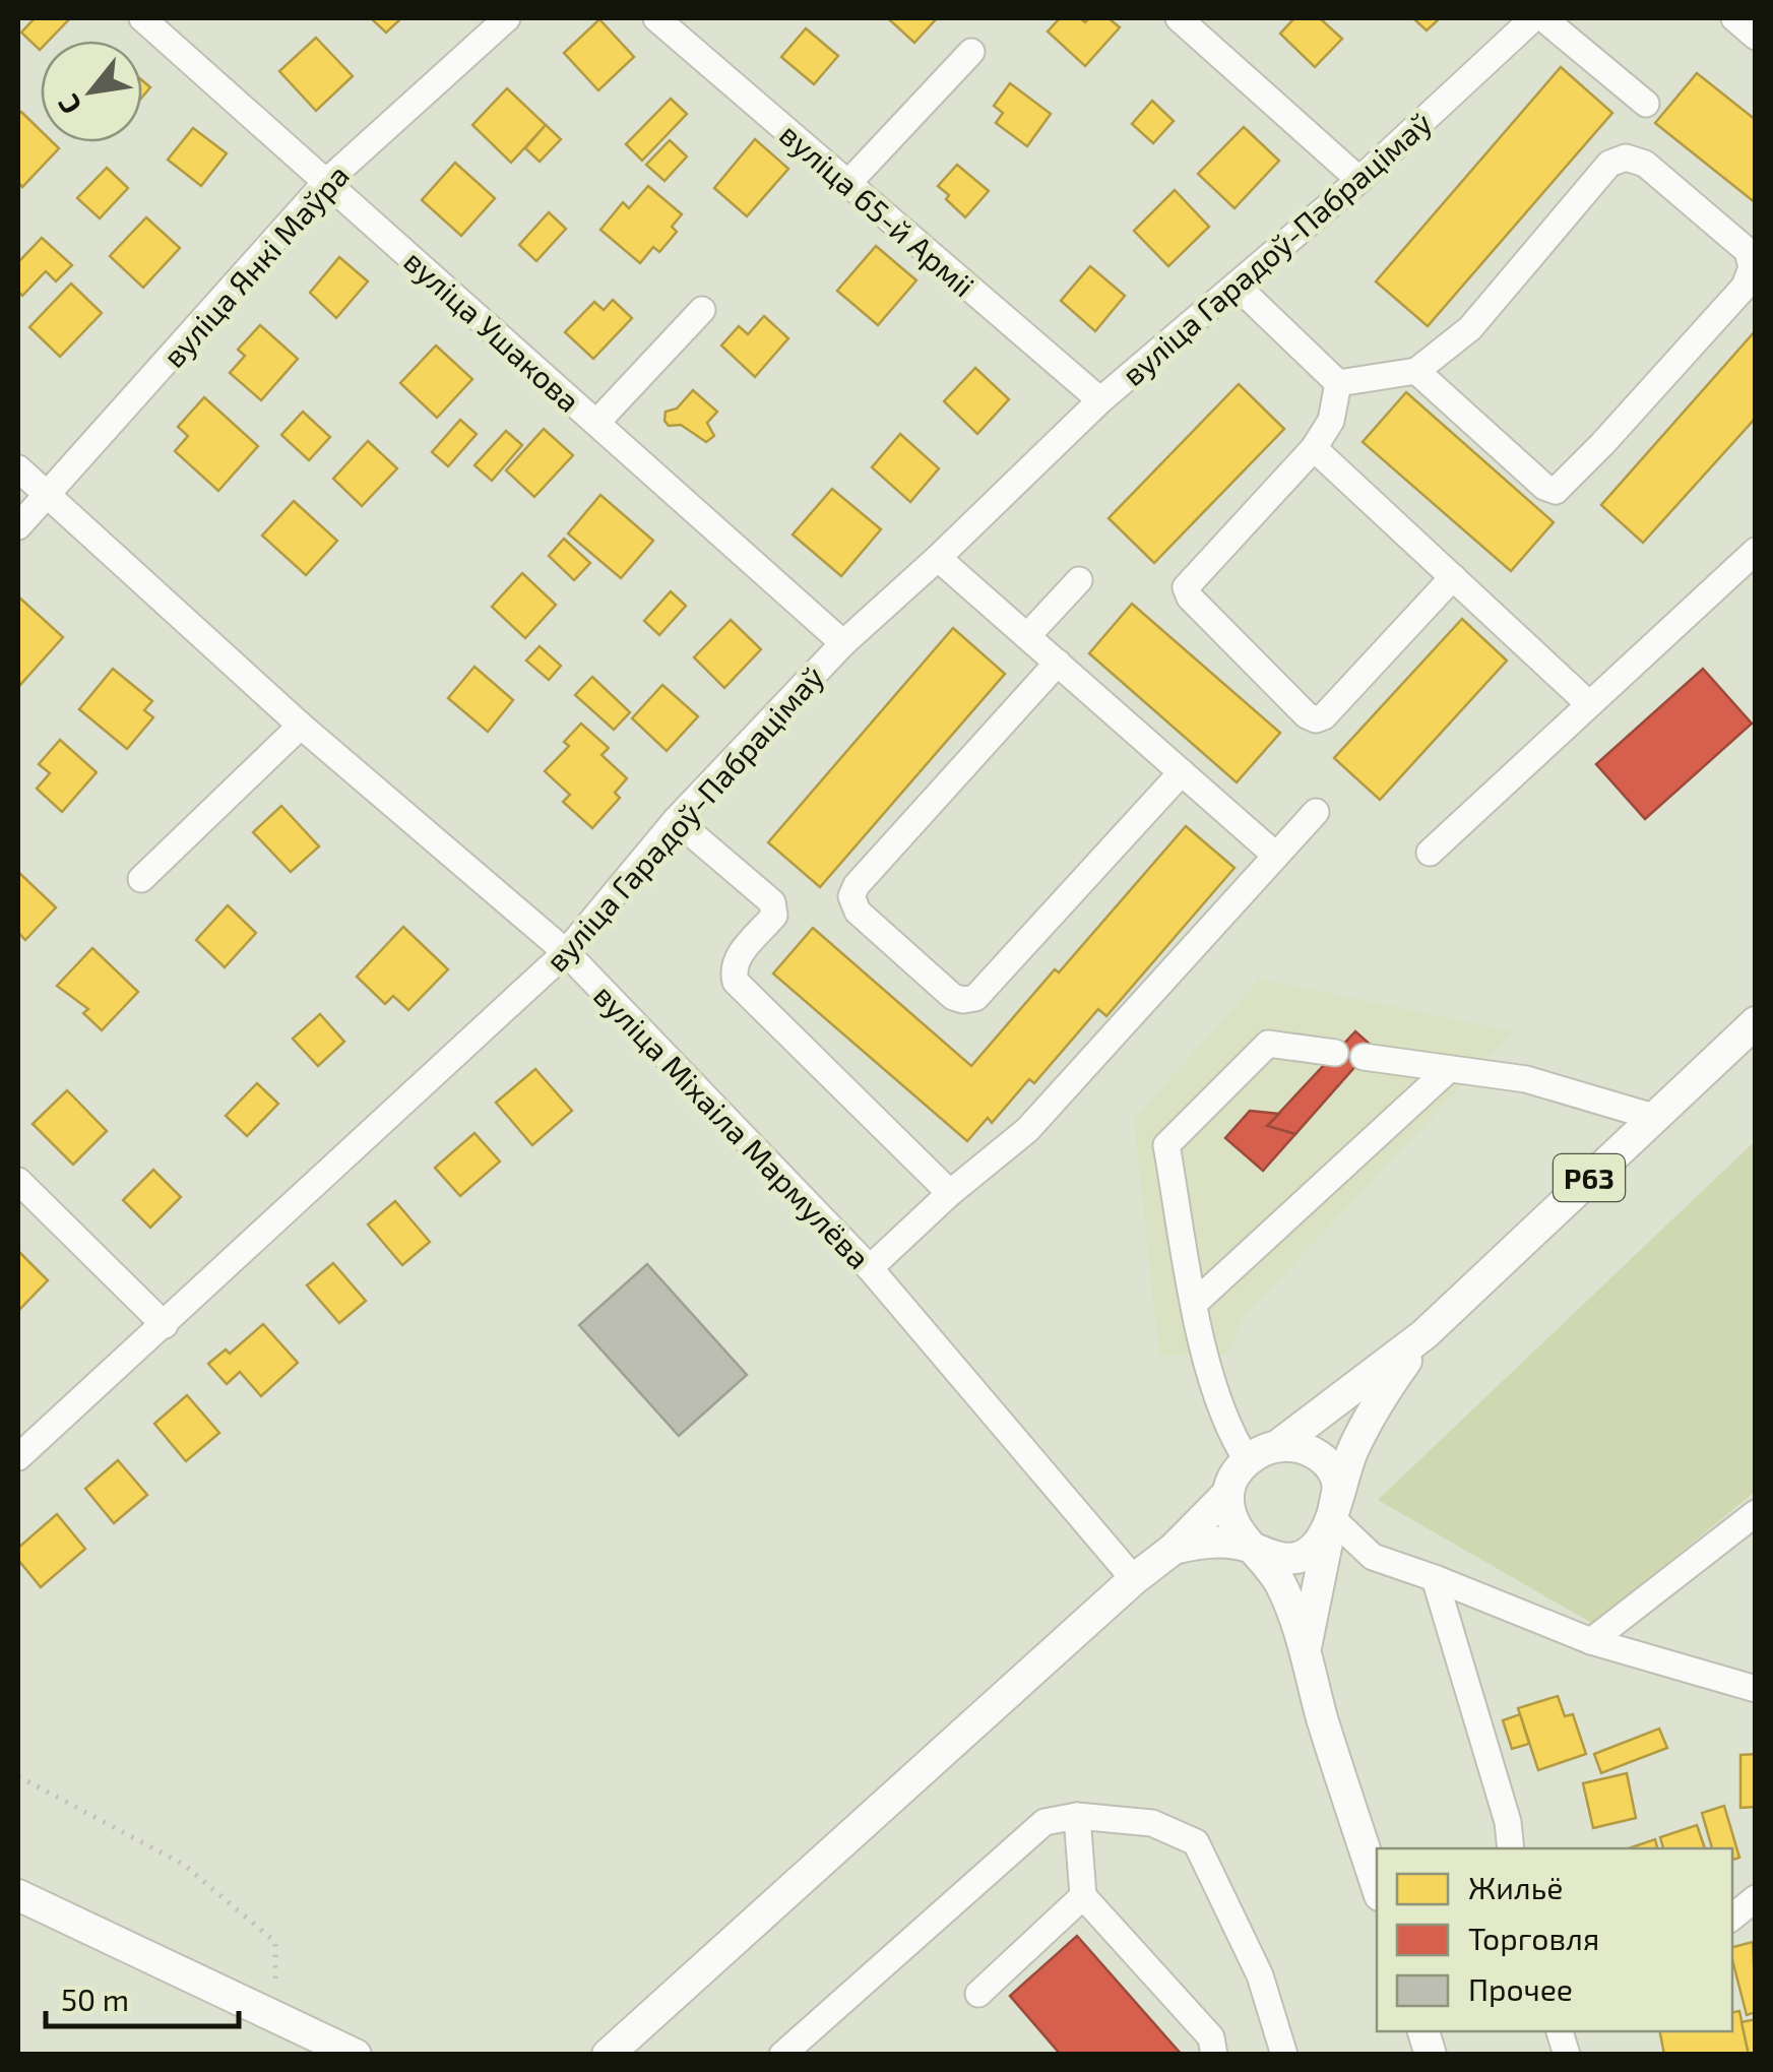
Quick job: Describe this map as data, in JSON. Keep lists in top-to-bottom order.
{
  "streets": {
    "main road": ["Р63"],
    "street": [
      "вуліца 65-й Арміі",
      "вуліца Гарадоў-Пабрацімаў",
      "вуліца Янкі Маўра",
      "вуліца Ушакова",
      "вуліца Міхаіла Мармулёва"
    ]
  },
  "crossings": [
    ["вуліца 65-й Арміі", "вуліца Гарадоў-Пабрацімаў"],
    ["вуліца Гарадоў-Пабрацімаў", "вуліца Ушакова"],
    ["вуліца Гарадоў-Пабрацімаў", "вуліца Міхаіла Мармулёва"],
    ["вуліца Янкі Маўра", "вуліца Ушакова"],
    ["вуліца Янкі Маўра", "вуліца Міхаіла Мармулёва"]
  ],
  "legend": ["Жильё", "Торговля", "Прочее"],
  "scale_bar": "50 m",
  "north": "bottom left"
}
